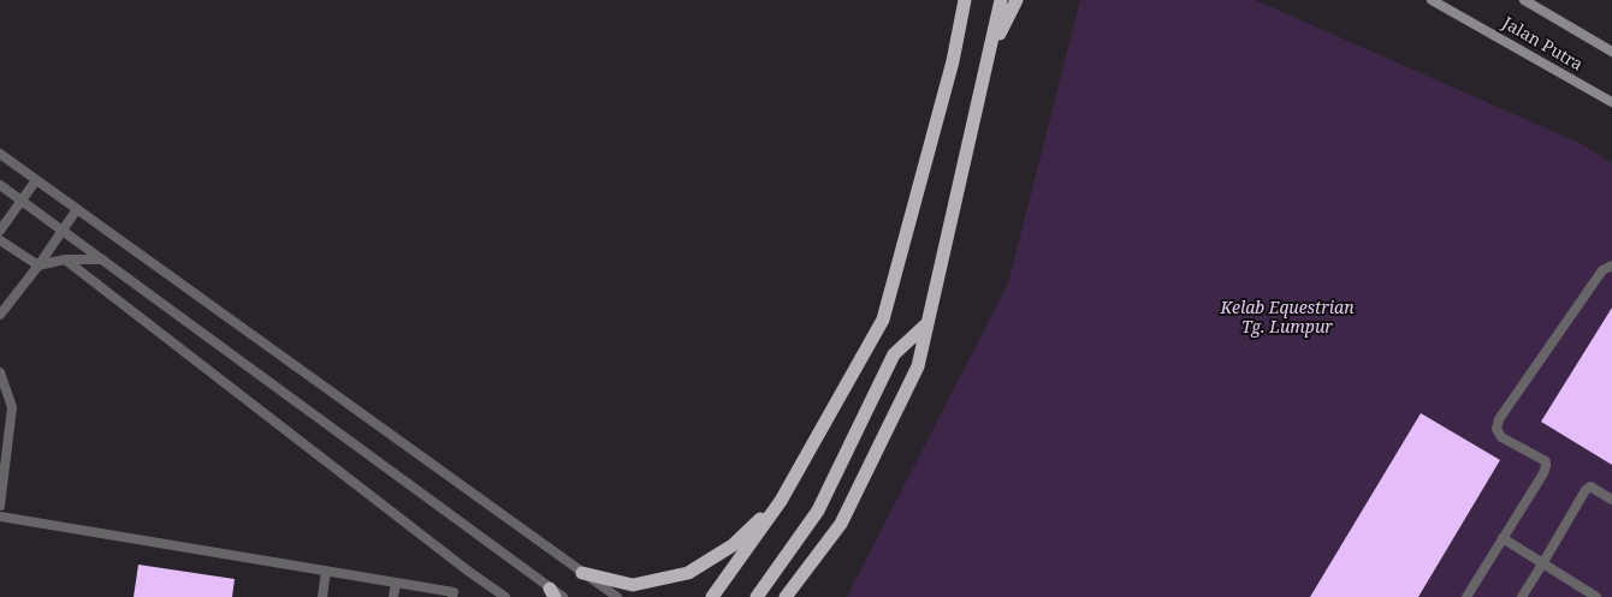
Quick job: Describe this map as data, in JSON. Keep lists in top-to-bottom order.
{
  "streets": {
    "main road": ["Jalan Putra"]
  },
  "parks": ["Kelab Equestrian Tg. Lumpur"]
}
